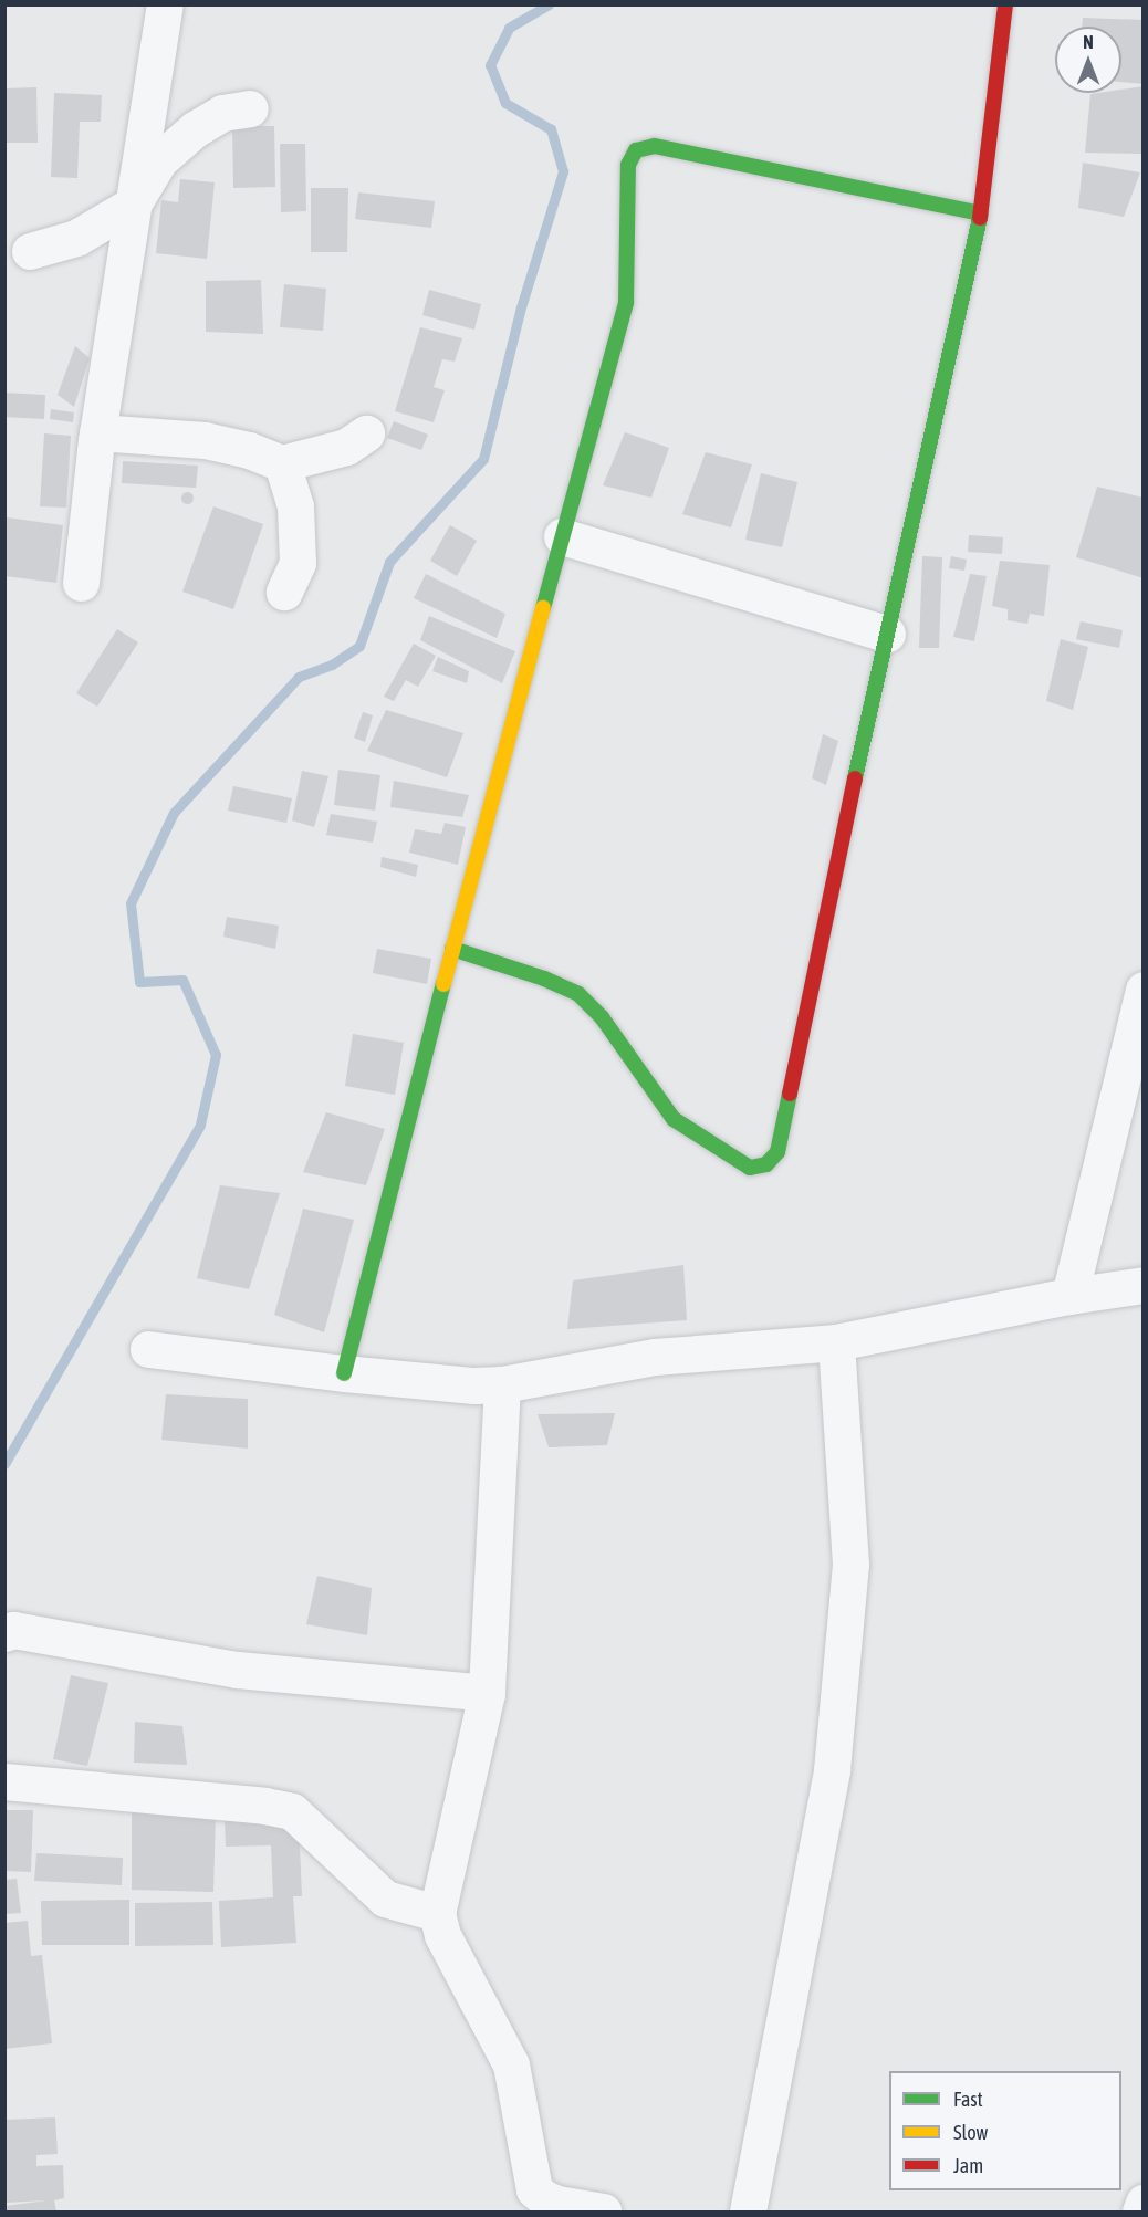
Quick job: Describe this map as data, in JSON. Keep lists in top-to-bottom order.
{
  "legend": ["Fast", "Slow", "Jam"],
  "north": "top"
}
